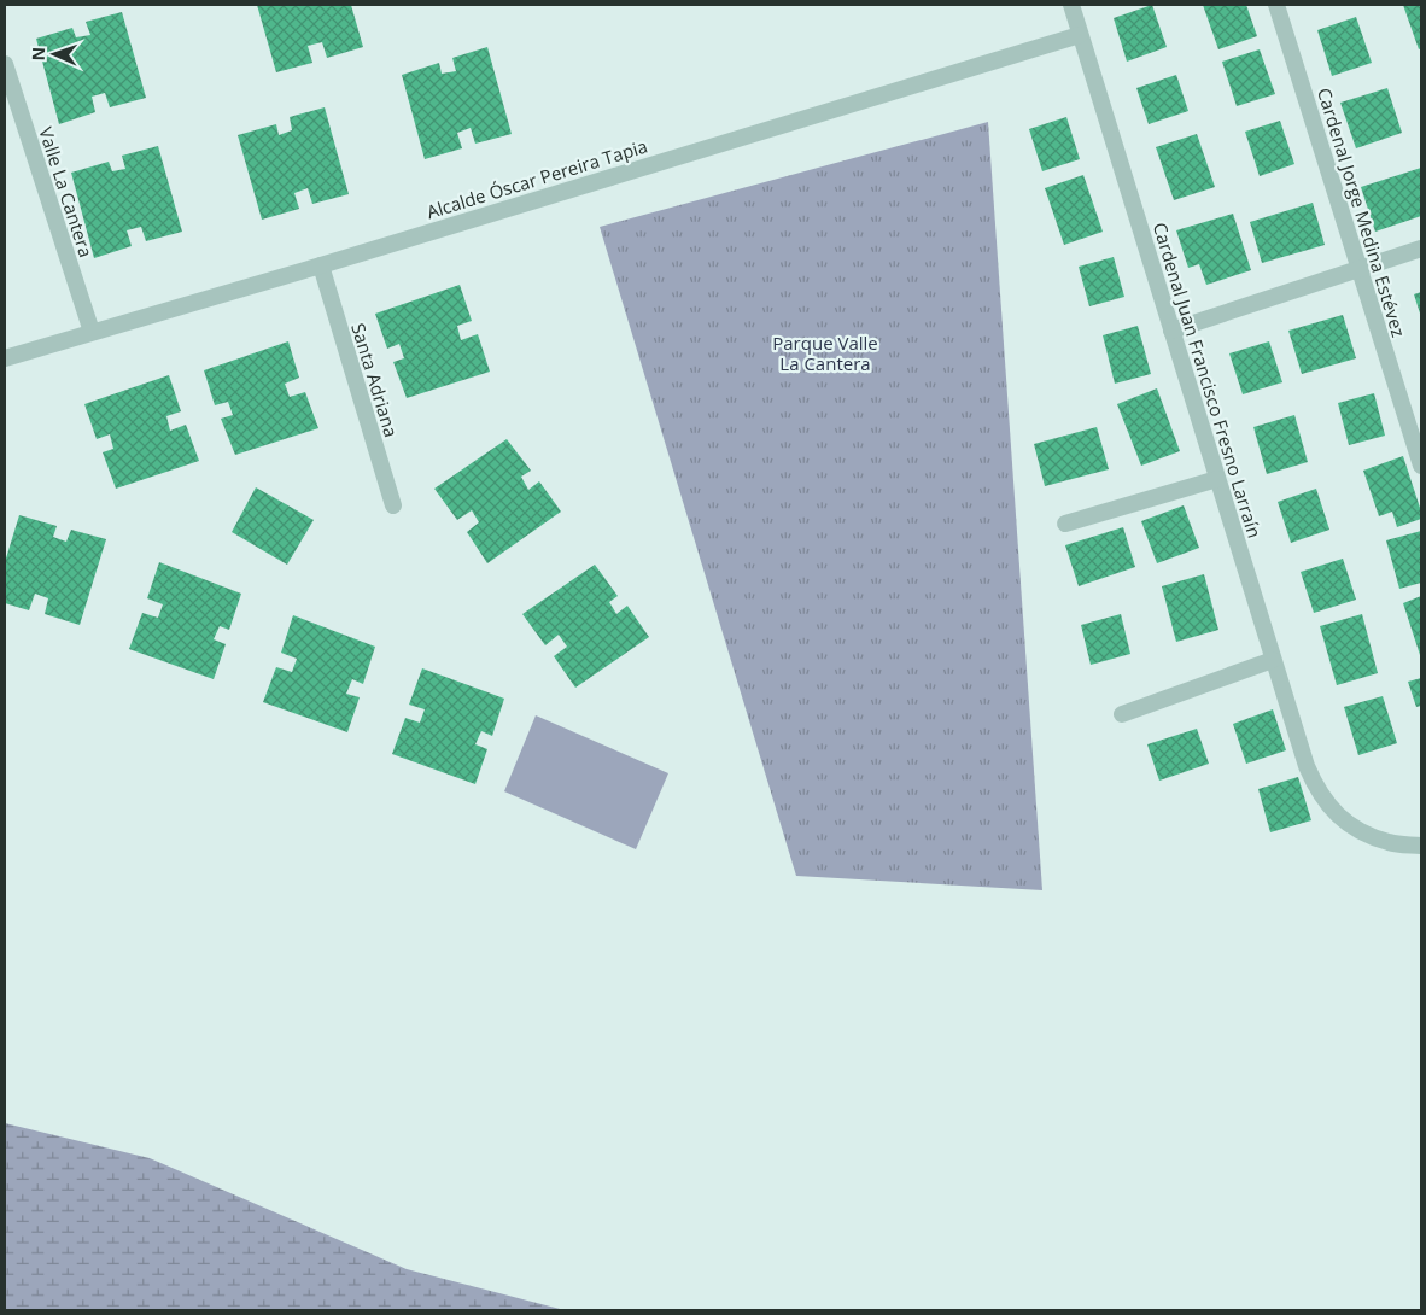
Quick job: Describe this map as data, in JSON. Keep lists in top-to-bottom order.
{
  "streets": {
    "street": [
      "Alcalde Óscar Pereira Tapia",
      "Valle La Cantera",
      "Cardenal Jorge Medina Estévez",
      "Santa Adriana",
      "Cardenal Juan Francisco Fresno Larraín"
    ]
  },
  "crossings": [
    ["Alcalde Óscar Pereira Tapia", "Valle La Cantera"],
    ["Alcalde Óscar Pereira Tapia", "Santa Adriana"],
    ["Alcalde Óscar Pereira Tapia", "Cardenal Juan Francisco Fresno Larraín"]
  ],
  "parks": ["Parque Valle La Cantera"],
  "north": "left"
}
